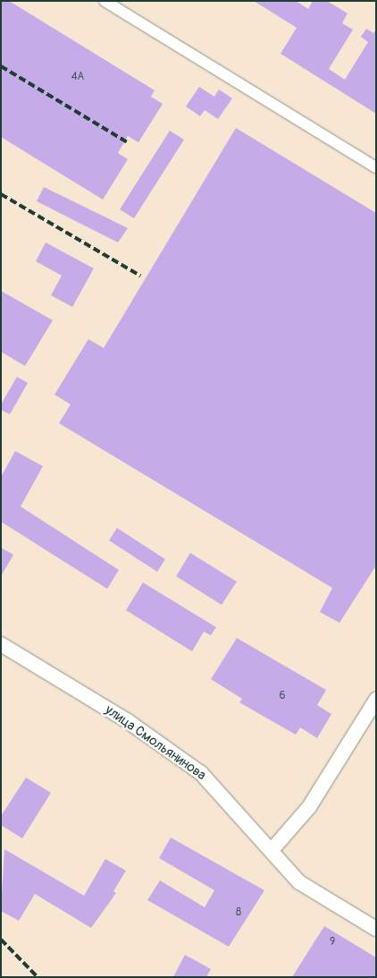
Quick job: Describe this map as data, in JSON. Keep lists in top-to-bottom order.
{
  "streets": {
    "street": ["улица Смольянинова"]
  },
  "house_numbers": [
    "4А",
    "6",
    "8",
    "9"
  ]
}
